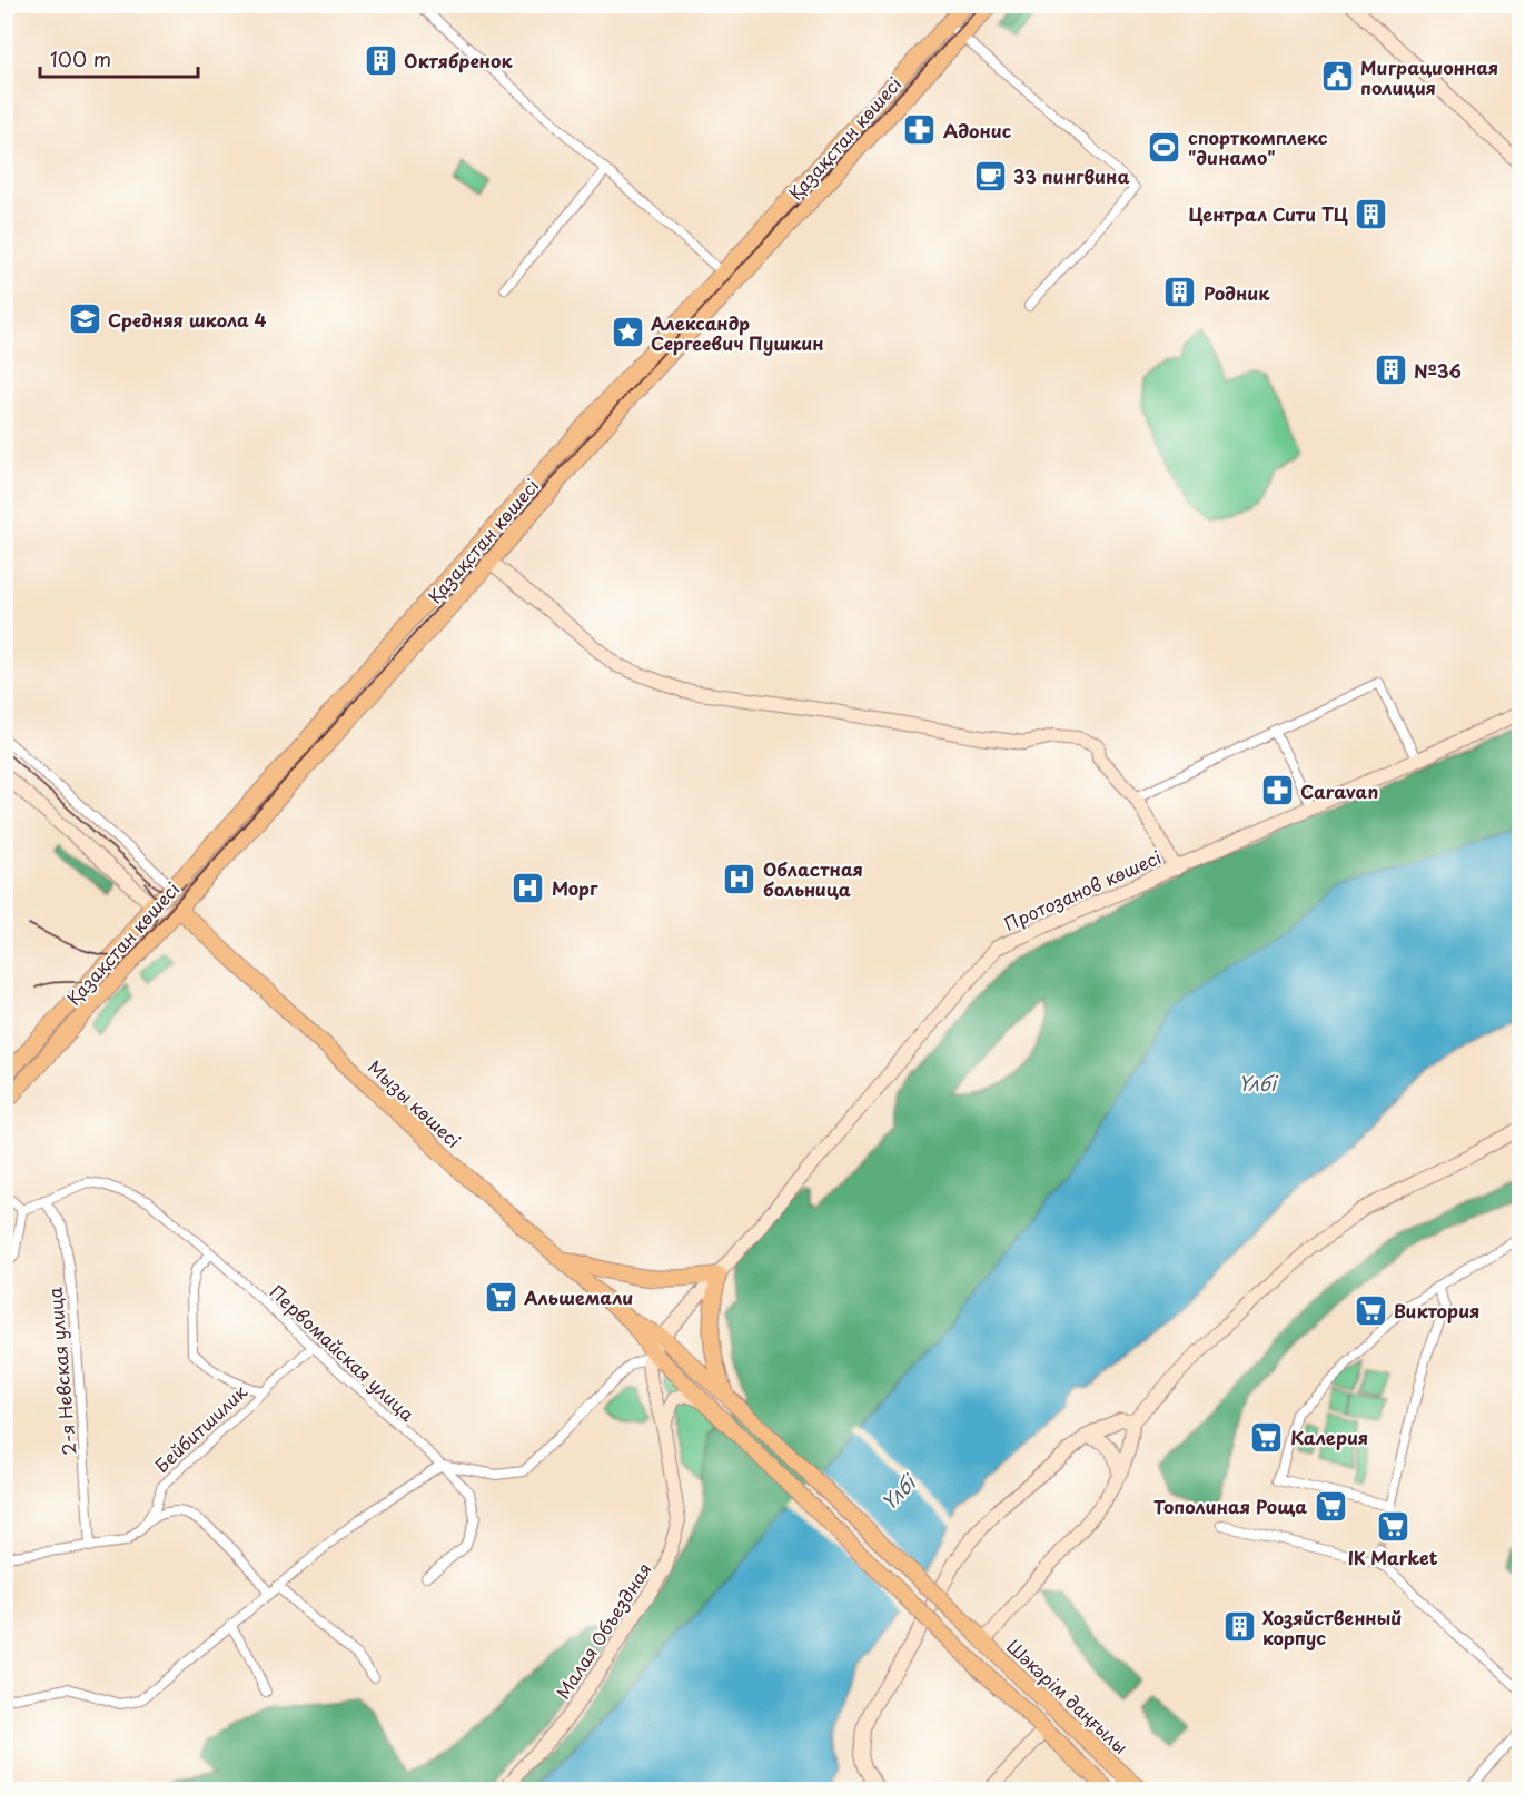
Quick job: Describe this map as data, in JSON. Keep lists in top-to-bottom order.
{
  "streets": {
    "main road": ["Қазақстан көшесі", "Мызы көшесі", "Шәкәрім даңғылы"],
    "street": [
      "Протозанов көшесі",
      "Первомайская улица",
      "2-я Невская улица",
      "Бейбитшилик",
      "Малая Объездная"
    ]
  },
  "crossings": [
    ["Қазақстан көшесі", "Мызы көшесі"],
    ["Протозанов көшесі", "Малая Объездная"],
    ["Протозанов көшесі", "Шәкәрім даңғылы"],
    ["Мызы көшесі", "Шәкәрім даңғылы"],
    ["Первомайская улица", "2-я Невская улица"],
    ["Первомайская улица", "Бейбитшилик"]
  ],
  "water": ["Үлбі"],
  "places": {
    "building": [
      "Октябренок",
      "Централ Сити ТЦ",
      "Родник",
      "№36",
      "Хозяйственный корпус"
    ],
    "public building": ["Миграционная полиция"],
    "pharmacy": ["Адонис", "Caravan"],
    "sports": ["спорткомплекс \"динамо\""],
    "cafe": ["33 пингвина"],
    "school or university": ["Средняя школа 4"],
    "place": ["Александр Сергеевич Пушкин"],
    "hospital": ["Областная больница", "Морг"],
    "supermarket": [
      "Альшемали",
      "Виктория",
      "Калерия",
      "Тополиная Роща",
      "IK Market"
    ]
  },
  "scale_bar": "100 m"
}
